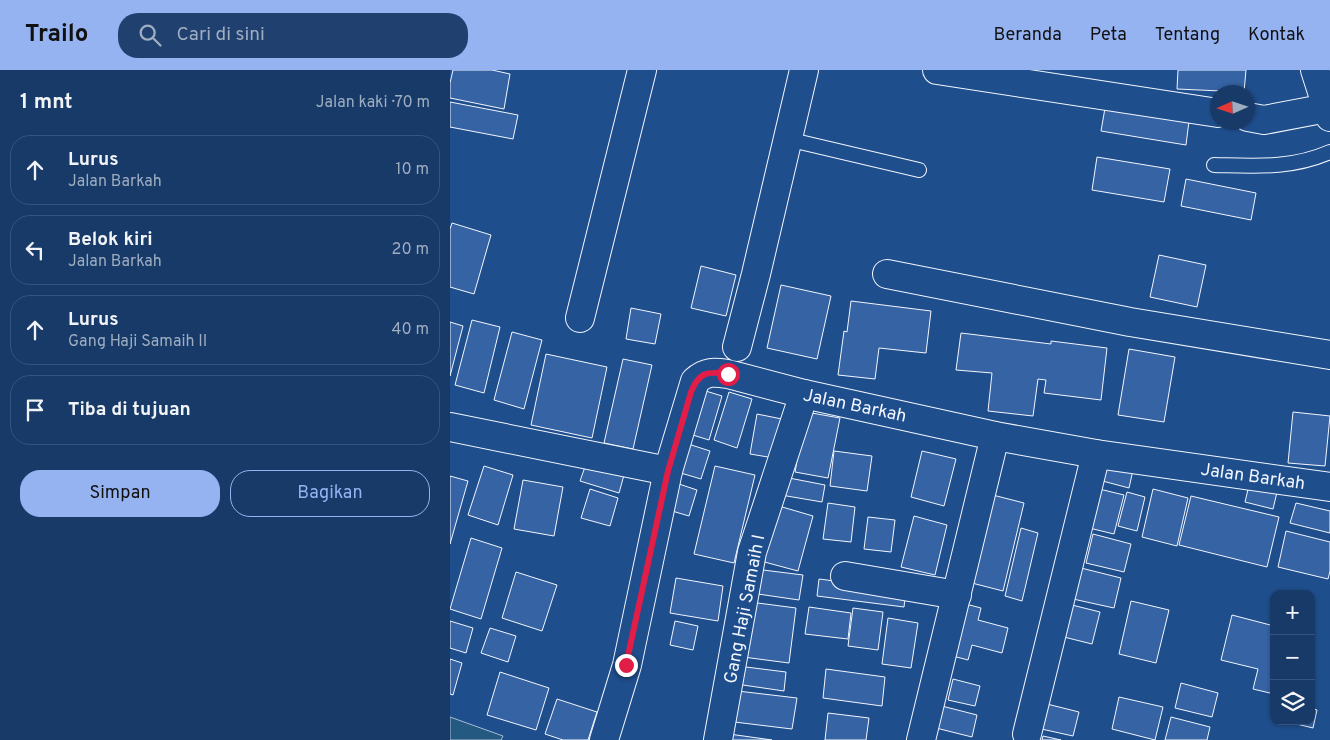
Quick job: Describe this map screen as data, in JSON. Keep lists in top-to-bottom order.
{
  "streets": {
    "street": ["Jalan Barkah", "Gang Haji Samaih I"]
  },
  "crossings": [
    ["Jalan Barkah", "Gang Haji Samaih I"]
  ],
  "north": "left",
  "page": {
    "header": "Trailo",
    "search": "Cari di sini",
    "nav": [
      "Beranda",
      "Peta",
      "Tentang",
      "Kontak"
    ],
    "heading": ["1 mnt", "Jalan kaki · 70 m"],
    "list": [
      ["Lurus", "Jalan Barkah", "10 m"],
      ["Belok kiri", "Jalan Barkah", "20 m"],
      ["Lurus", "Gang Haji Samaih II", "40 m"],
      "Tiba di tujuan"
    ],
    "buttons": ["Simpan", "Bagikan"],
    "map_buttons": ["+", "−"]
  }
}
